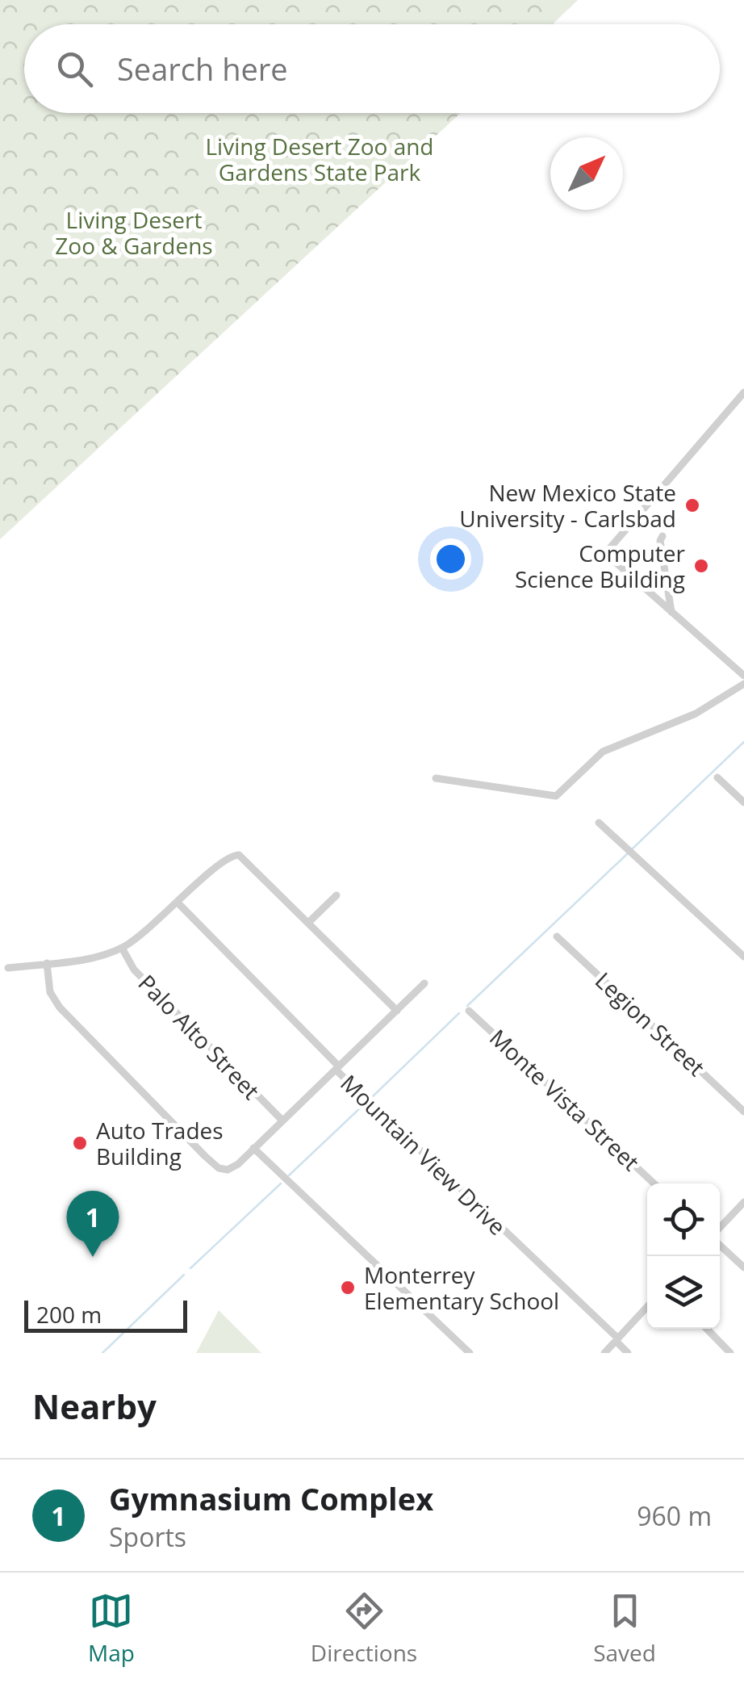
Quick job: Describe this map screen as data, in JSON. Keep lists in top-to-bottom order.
{
  "streets": {
    "street": [
      "Legion Street",
      "Palo Alto Street",
      "Monte Vista Street",
      "Mountain View Drive"
    ]
  },
  "parks": ["Living Desert Zoo and Gardens State Park", "Living Desert Zoo & Gardens"],
  "places": [
    "New Mexico State University - Carlsbad",
    "Computer Science Building",
    "Auto Trades Building",
    "Monterrey Elementary School"
  ],
  "scale_bar": "200 m",
  "north": "top right",
  "page": {
    "search": "Search here",
    "pins": "1",
    "scale": "200 m",
    "heading": "Nearby",
    "list": [
      {
        "mark": "1",
        "name": "Gymnasium Complex",
        "note": "Sports",
        "value": "960 m"
      }
    ],
    "nav": ["Map", "Directions", "Saved"]
  }
}
